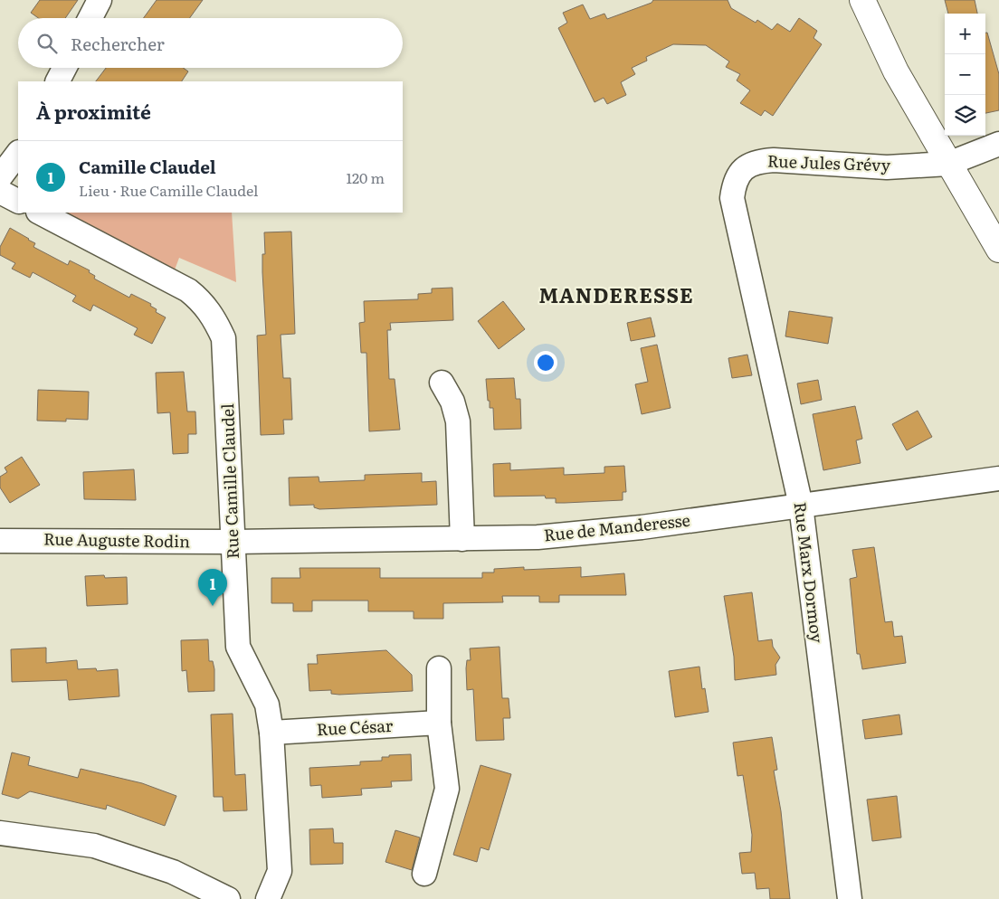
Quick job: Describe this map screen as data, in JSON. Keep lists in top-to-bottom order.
{
  "streets": {
    "street": [
      "Rue Jules Grévy",
      "Rue Camille Claudel",
      "Rue de Manderesse",
      "Rue Auguste Rodin",
      "Rue Marx Dormoy",
      "Rue César"
    ]
  },
  "crossings": [
    ["Rue Jules Grévy", "Rue Marx Dormoy"],
    ["Rue Camille Claudel", "Rue de Manderesse"],
    ["Rue Camille Claudel", "Rue Auguste Rodin"],
    ["Rue Camille Claudel", "Rue César"],
    ["Rue de Manderesse", "Rue Auguste Rodin"],
    ["Rue de Manderesse", "Rue Marx Dormoy"]
  ],
  "districts": ["MANDERESSE"],
  "page": {
    "map_buttons": ["+", "−"],
    "search": "Rechercher",
    "heading": "À proximité",
    "list": [
      {
        "mark": "1",
        "name": "Camille Claudel",
        "note": "Lieu · Rue Camille Claudel",
        "value": "120 m"
      }
    ],
    "pins": "1"
  }
}
